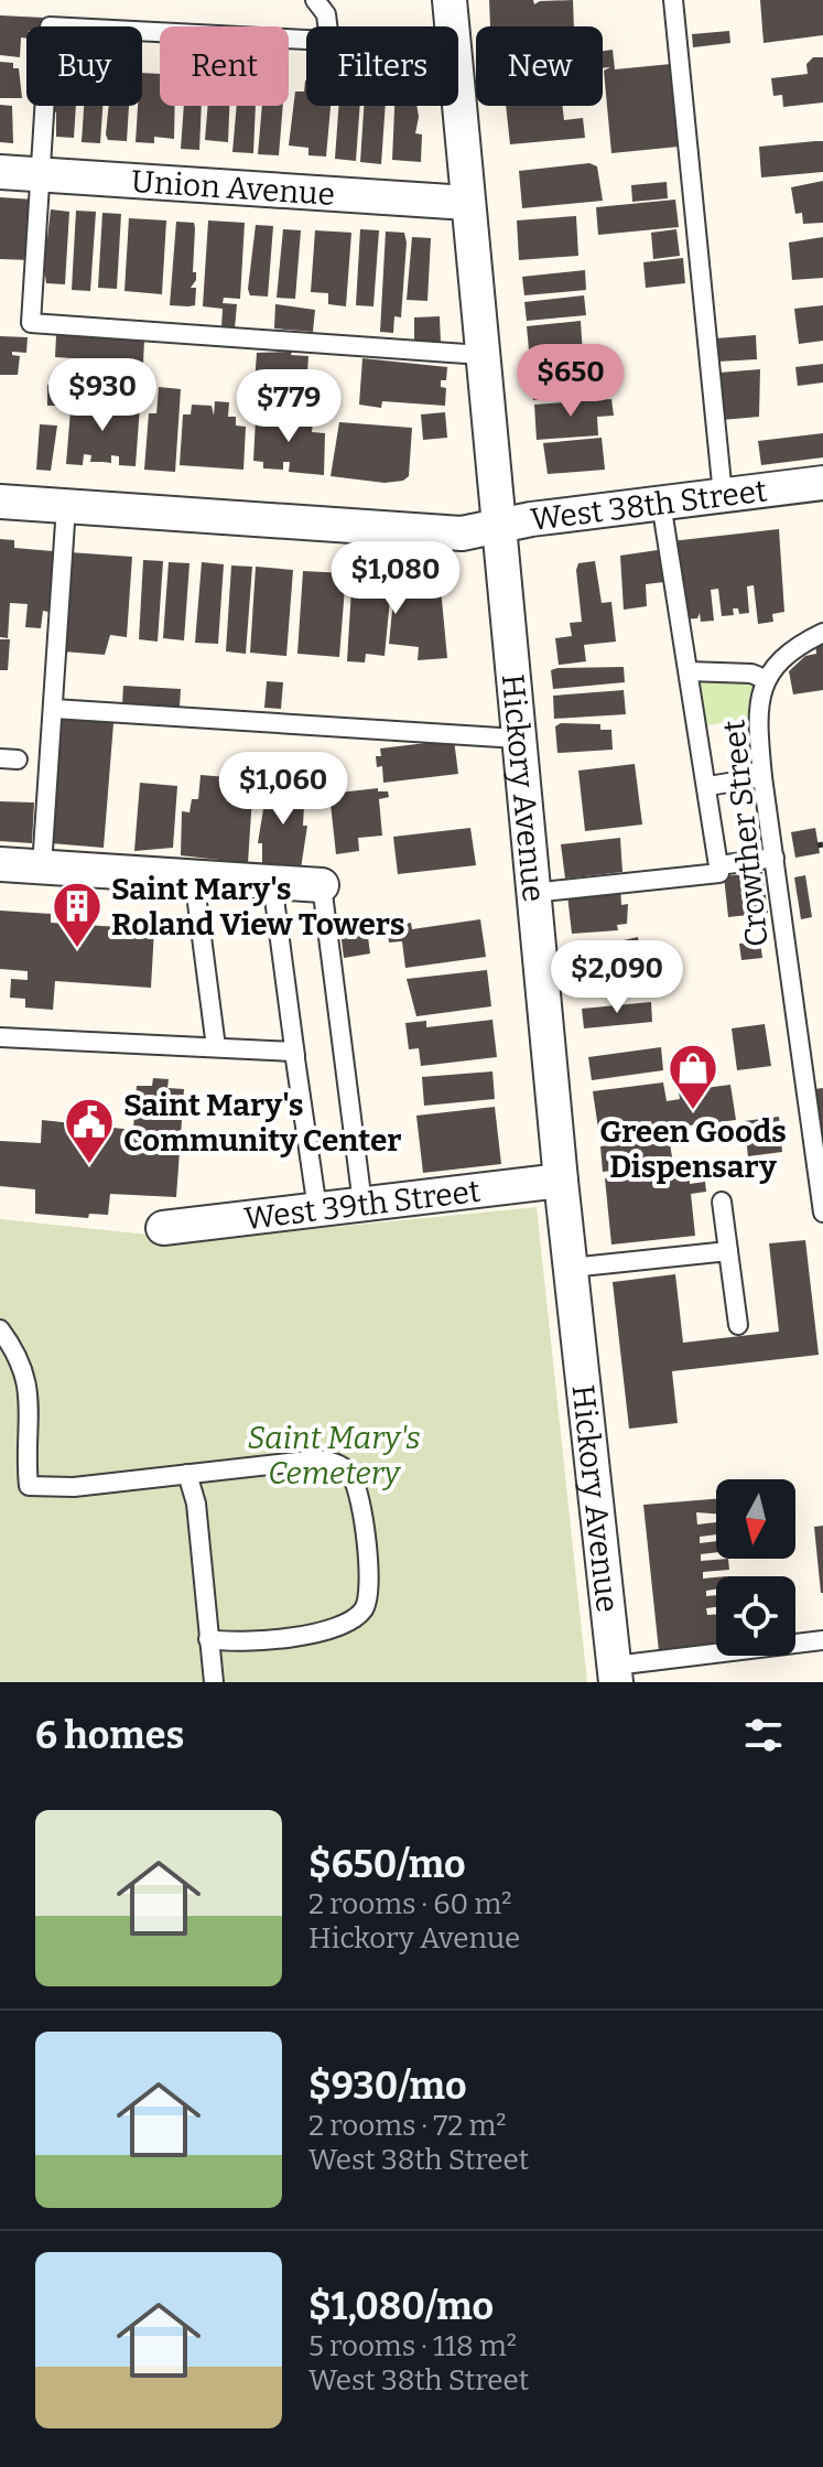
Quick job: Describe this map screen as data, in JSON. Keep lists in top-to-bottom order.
{
  "streets": {
    "street": [
      "Union Avenue",
      "West 38th Street",
      "Hickory Avenue",
      "West 39th Street"
    ],
    "lane": ["Crowther Street"]
  },
  "crossings": [
    ["Union Avenue", "Hickory Avenue"],
    ["West 38th Street", "Hickory Avenue"],
    ["Hickory Avenue", "West 39th Street"]
  ],
  "parks": ["Saint Mary's Cemetery"],
  "places": {
    "building": ["Saint Mary's Roland View Towers"],
    "shop": ["Green Goods Dispensary"],
    "public building": ["Saint Mary's Community Center"]
  },
  "north": "bottom",
  "page": {
    "chip": [
      "Buy",
      "Rent",
      "Filters",
      "New"
    ],
    "price": [
      "$650",
      "$930",
      "$779",
      "$1,080",
      "$1,060",
      "$2,090"
    ],
    "heading": "6 homes",
    "list": [
      {
        "name": "$650/mo",
        "note": "2 rooms · 60 m² · Hickory Avenue"
      },
      {
        "name": "$930/mo",
        "note": "2 rooms · 72 m² · West 38th Street"
      },
      {
        "name": "$1,080/mo",
        "note": "5 rooms · 118 m² · West 38th Street"
      }
    ]
  }
}
